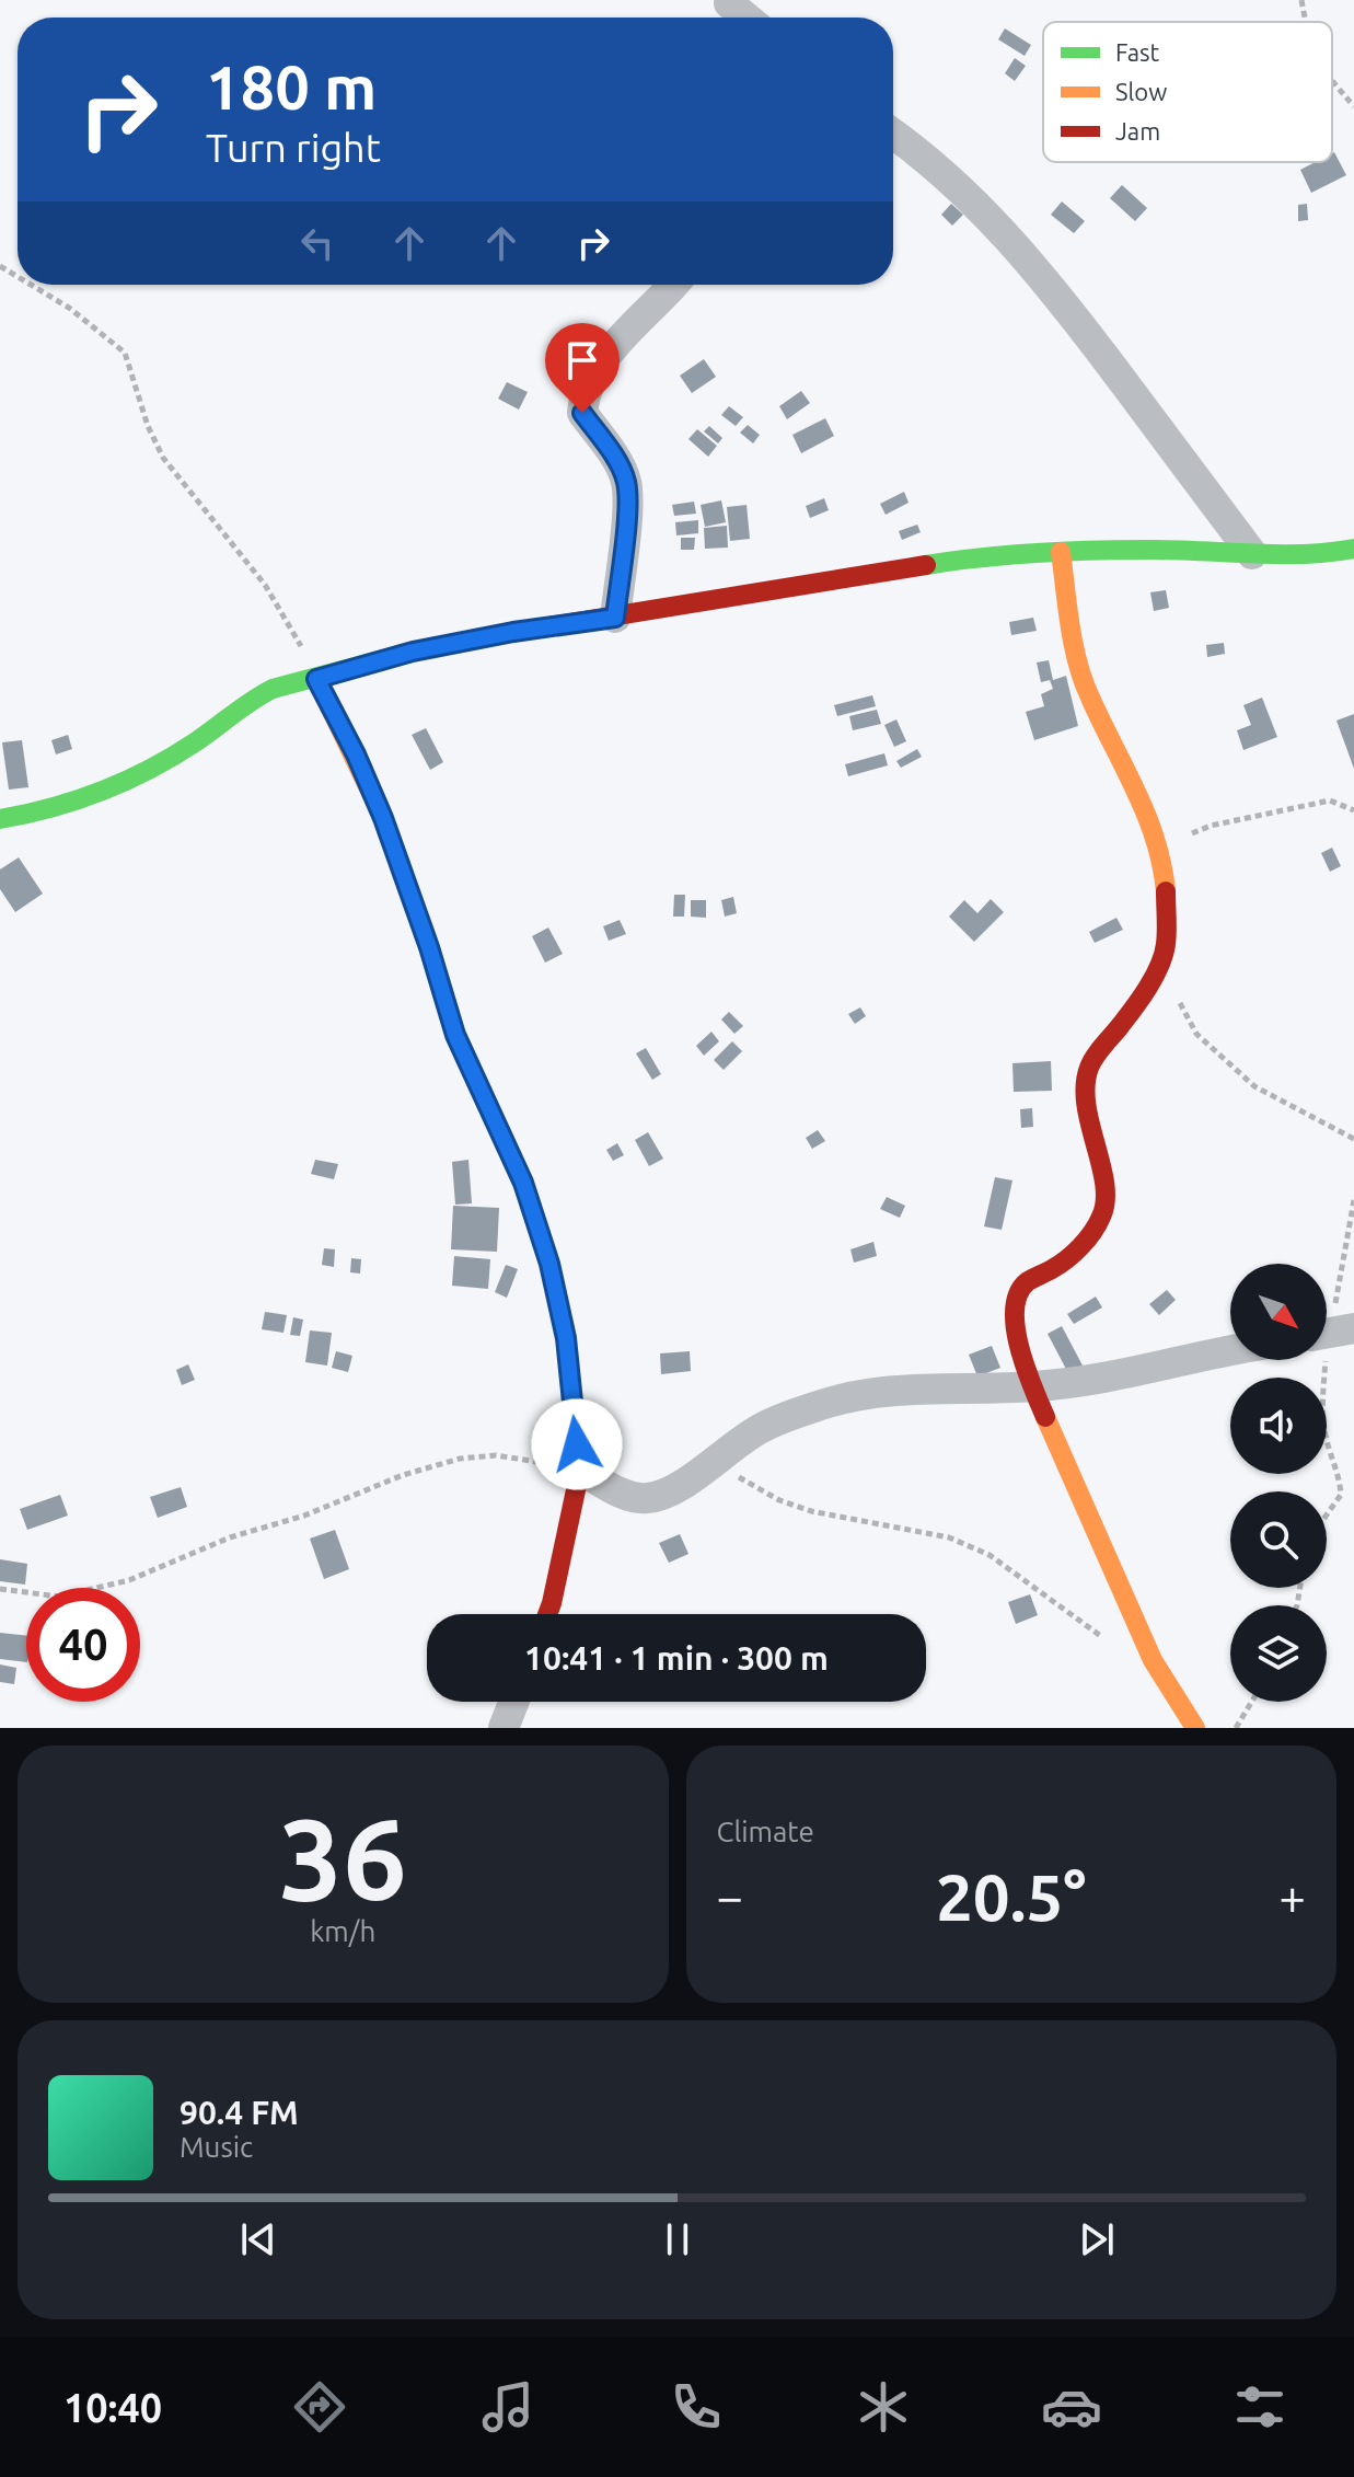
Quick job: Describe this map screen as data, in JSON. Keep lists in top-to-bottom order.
{
  "legend": ["Fast", "Slow", "Jam"],
  "north": "bottom right",
  "page": {
    "turn": ["180 m", "Turn right"],
    "limit": "40",
    "trip": "10:41 · 1 min · 300 m",
    "tile": [
      ["36", "km/h"],
      "Climate"
    ],
    "heat": ["−", "20.5°", "+"],
    "song": ["90.4 FM", "Music"],
    "tabs": "10:40"
  }
}
